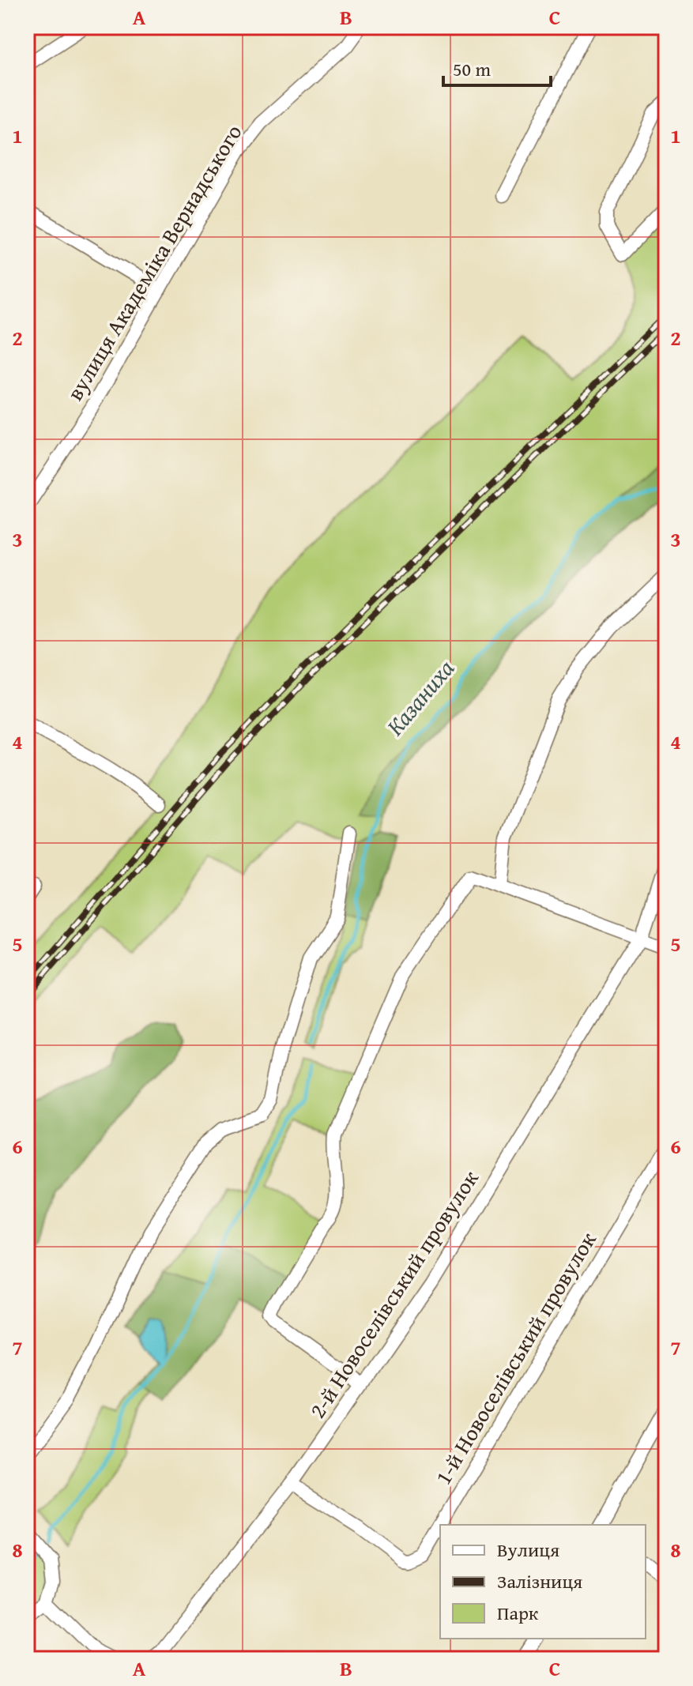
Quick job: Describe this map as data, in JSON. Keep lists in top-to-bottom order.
{
  "streets": {
    "street": ["вулиця Академіка Вернадського", "2-й Новоселівський провулок", "1-й Новоселівський провулок"]
  },
  "crossings": [
    ["2-й Новоселівський провулок", "1-й Новоселівський провулок"]
  ],
  "water": ["Казаниха"],
  "legend": ["Вулиця", "Залізниця", "Парк"],
  "scale_bar": "50 m",
  "grid": {
    "columns": ["A", "B", "C"],
    "rows": [
      "1",
      "2",
      "3",
      "4",
      "5",
      "6",
      "7",
      "8"
    ]
  }
}
